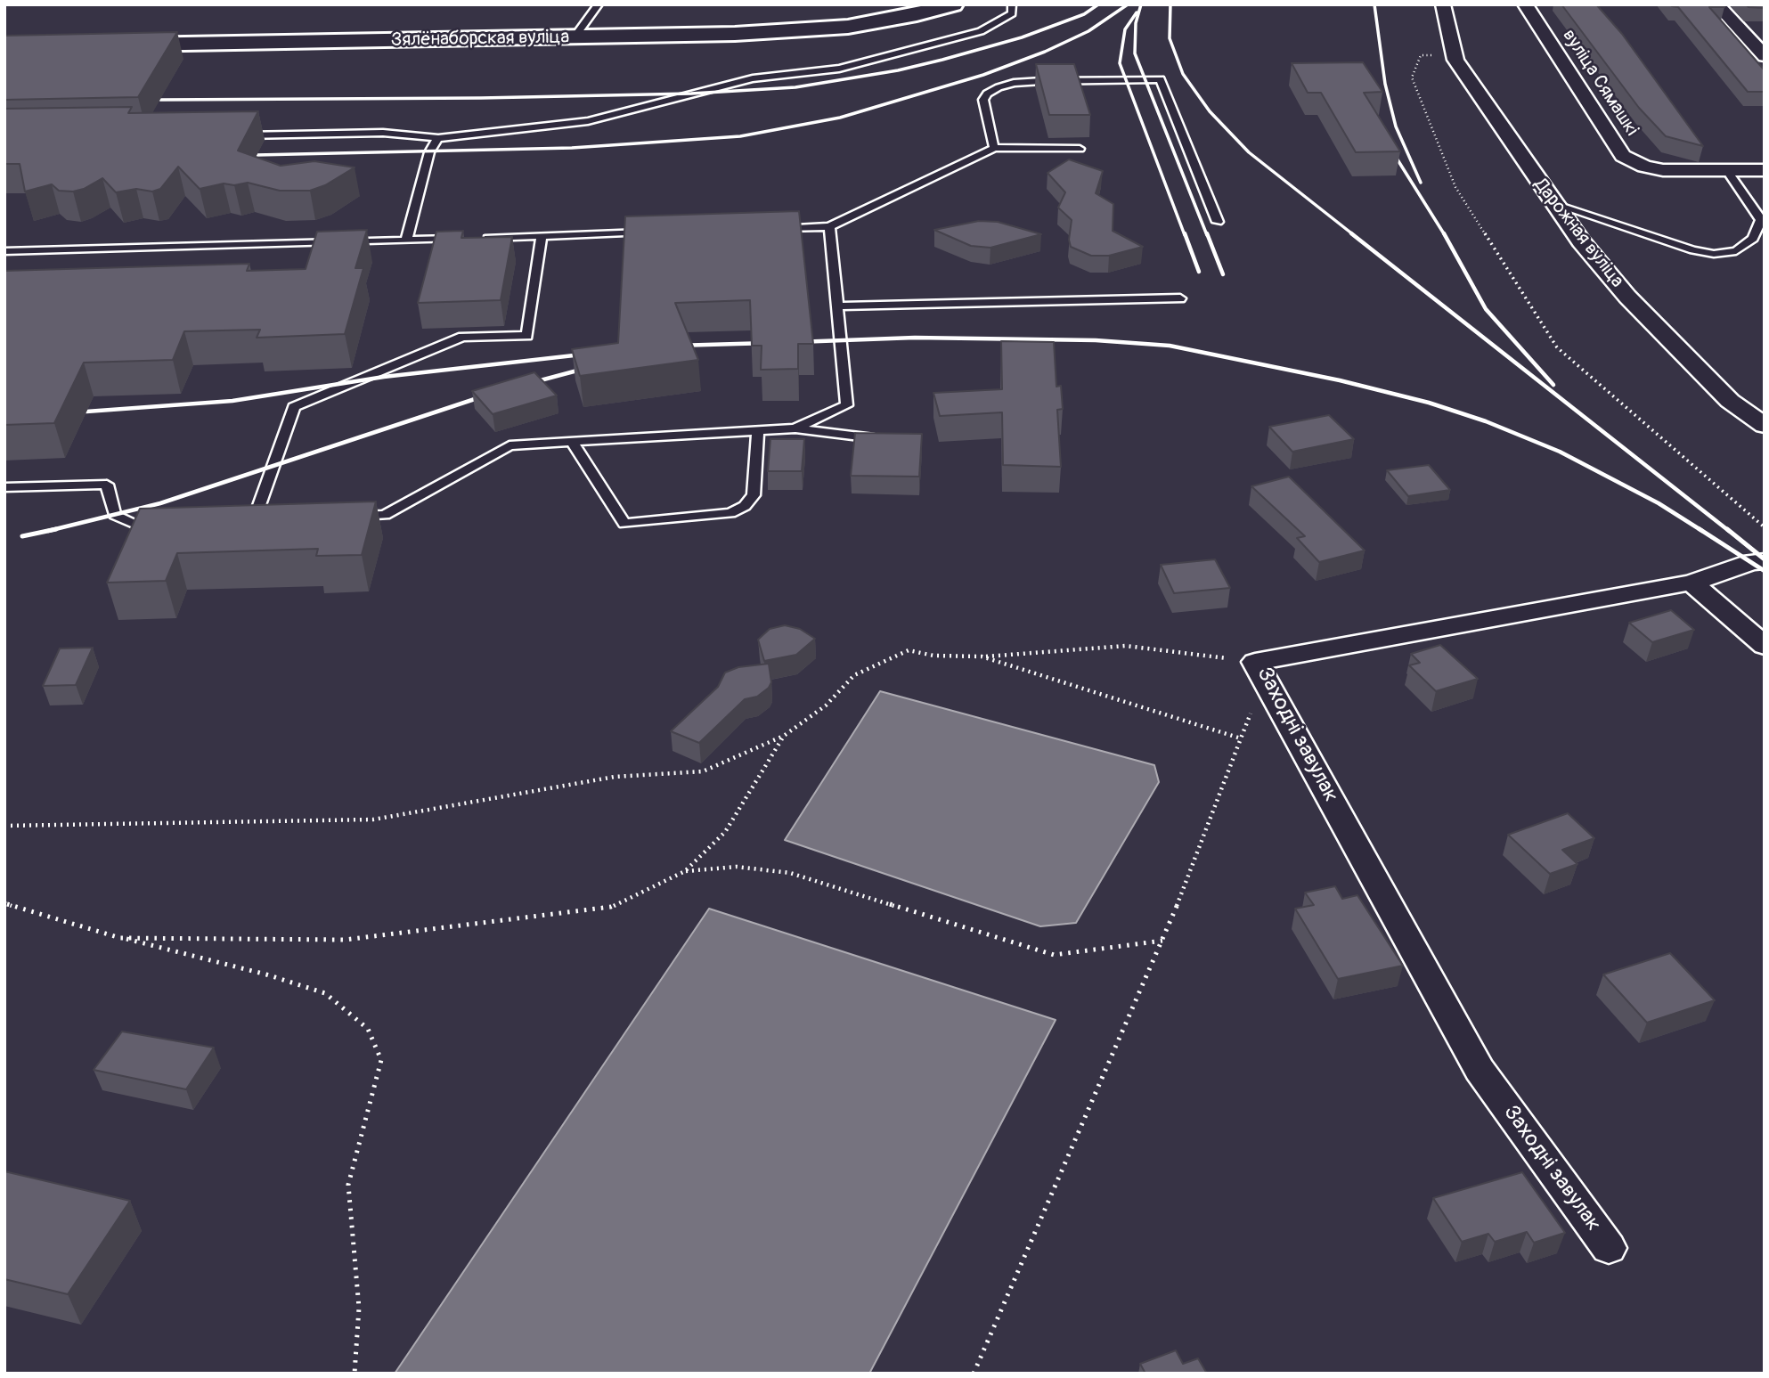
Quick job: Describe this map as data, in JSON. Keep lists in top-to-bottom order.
{
  "streets": {
    "main road": ["Зялёнаборская вуліца"],
    "street": ["вуліца Сямашкі", "Дарожная вуліца", "Заходні завулак"]
  }
}
